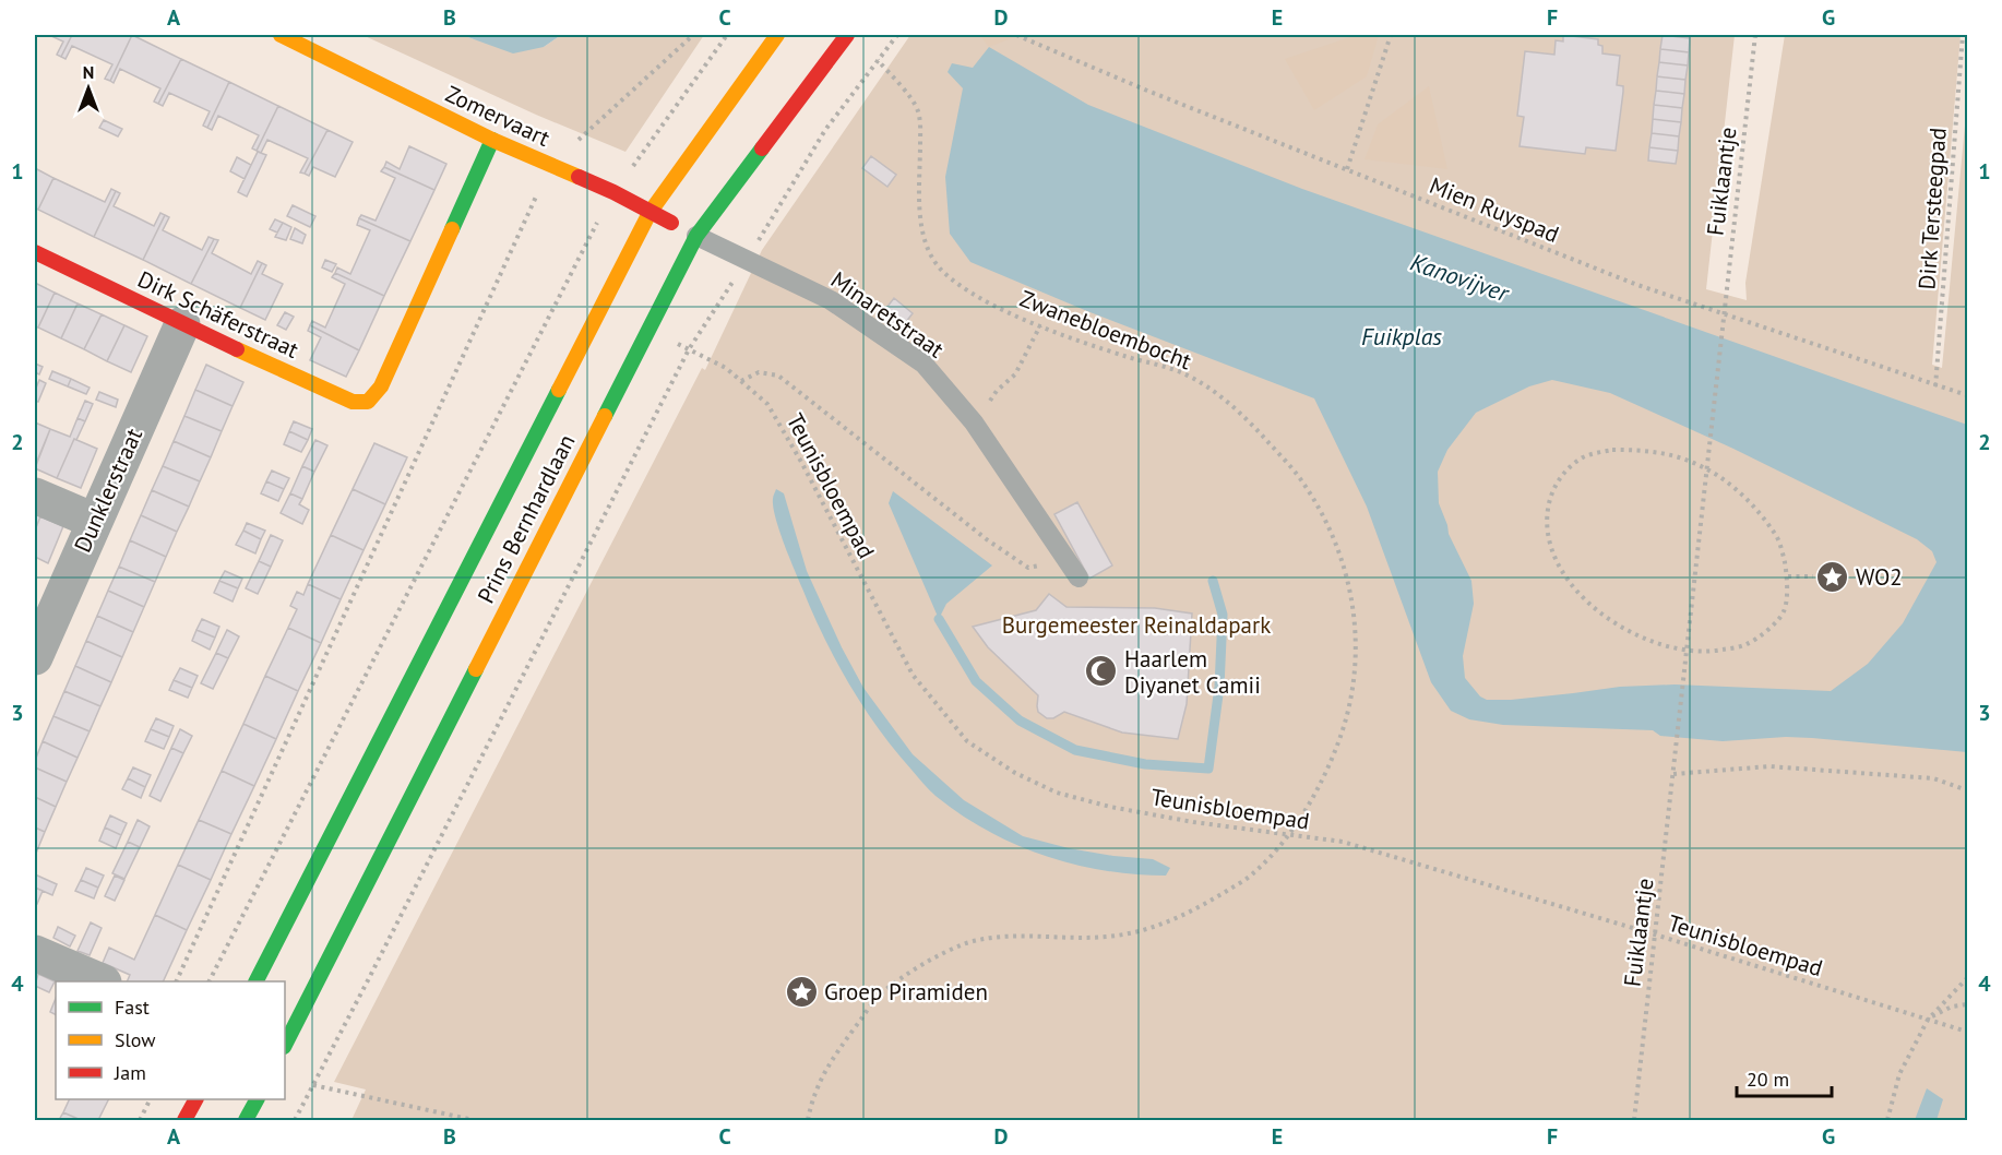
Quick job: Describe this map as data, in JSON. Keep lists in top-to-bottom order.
{
  "streets": {
    "main road": ["Zomervaart", "Dirk Schäferstraat", "Prins Bernhardlaan"],
    "street": ["Dunklerstraat"],
    "lane": ["Minaretstraat"],
    "path": [
      "Fuiklaantje",
      "Dirk Tersteegpad",
      "Mien Ruyspad",
      "Zwanebloembocht",
      "Teunisbloempad"
    ]
  },
  "crossings": [
    ["Zomervaart", "Dirk Schäferstraat"],
    ["Zomervaart", "Minaretstraat"],
    ["Zomervaart", "Prins Bernhardlaan"],
    ["Fuiklaantje", "Mien Ruyspad"],
    ["Fuiklaantje", "Teunisbloempad"],
    ["Dirk Tersteegpad", "Mien Ruyspad"],
    ["Dirk Schäferstraat", "Dunklerstraat"],
    ["Minaretstraat", "Prins Bernhardlaan"],
    ["Zwanebloembocht", "Teunisbloempad"]
  ],
  "water": ["Kanovijver", "Fuikplas"],
  "parks": ["Burgemeester Reinaldapark"],
  "places": {
    "place": ["WO2", "Groep Piramiden"],
    "mosque": ["Haarlem Diyanet Camii"]
  },
  "legend": ["Fast", "Slow", "Jam"],
  "scale_bar": "20 m",
  "north": "top",
  "grid": {
    "columns": [
      "A",
      "B",
      "C",
      "D",
      "E",
      "F",
      "G"
    ],
    "rows": [
      "1",
      "2",
      "3",
      "4"
    ]
  }
}
